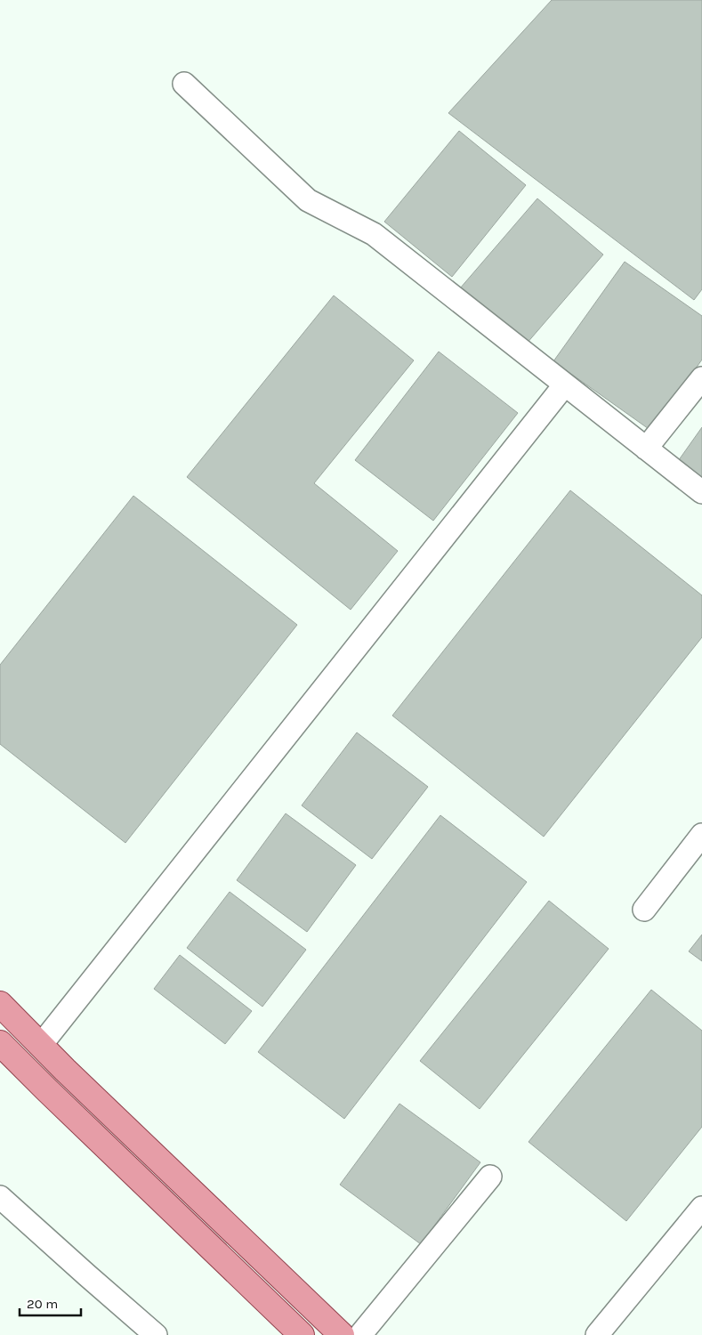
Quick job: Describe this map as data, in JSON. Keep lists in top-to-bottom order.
{
  "scale_bar": "20 m"
}
